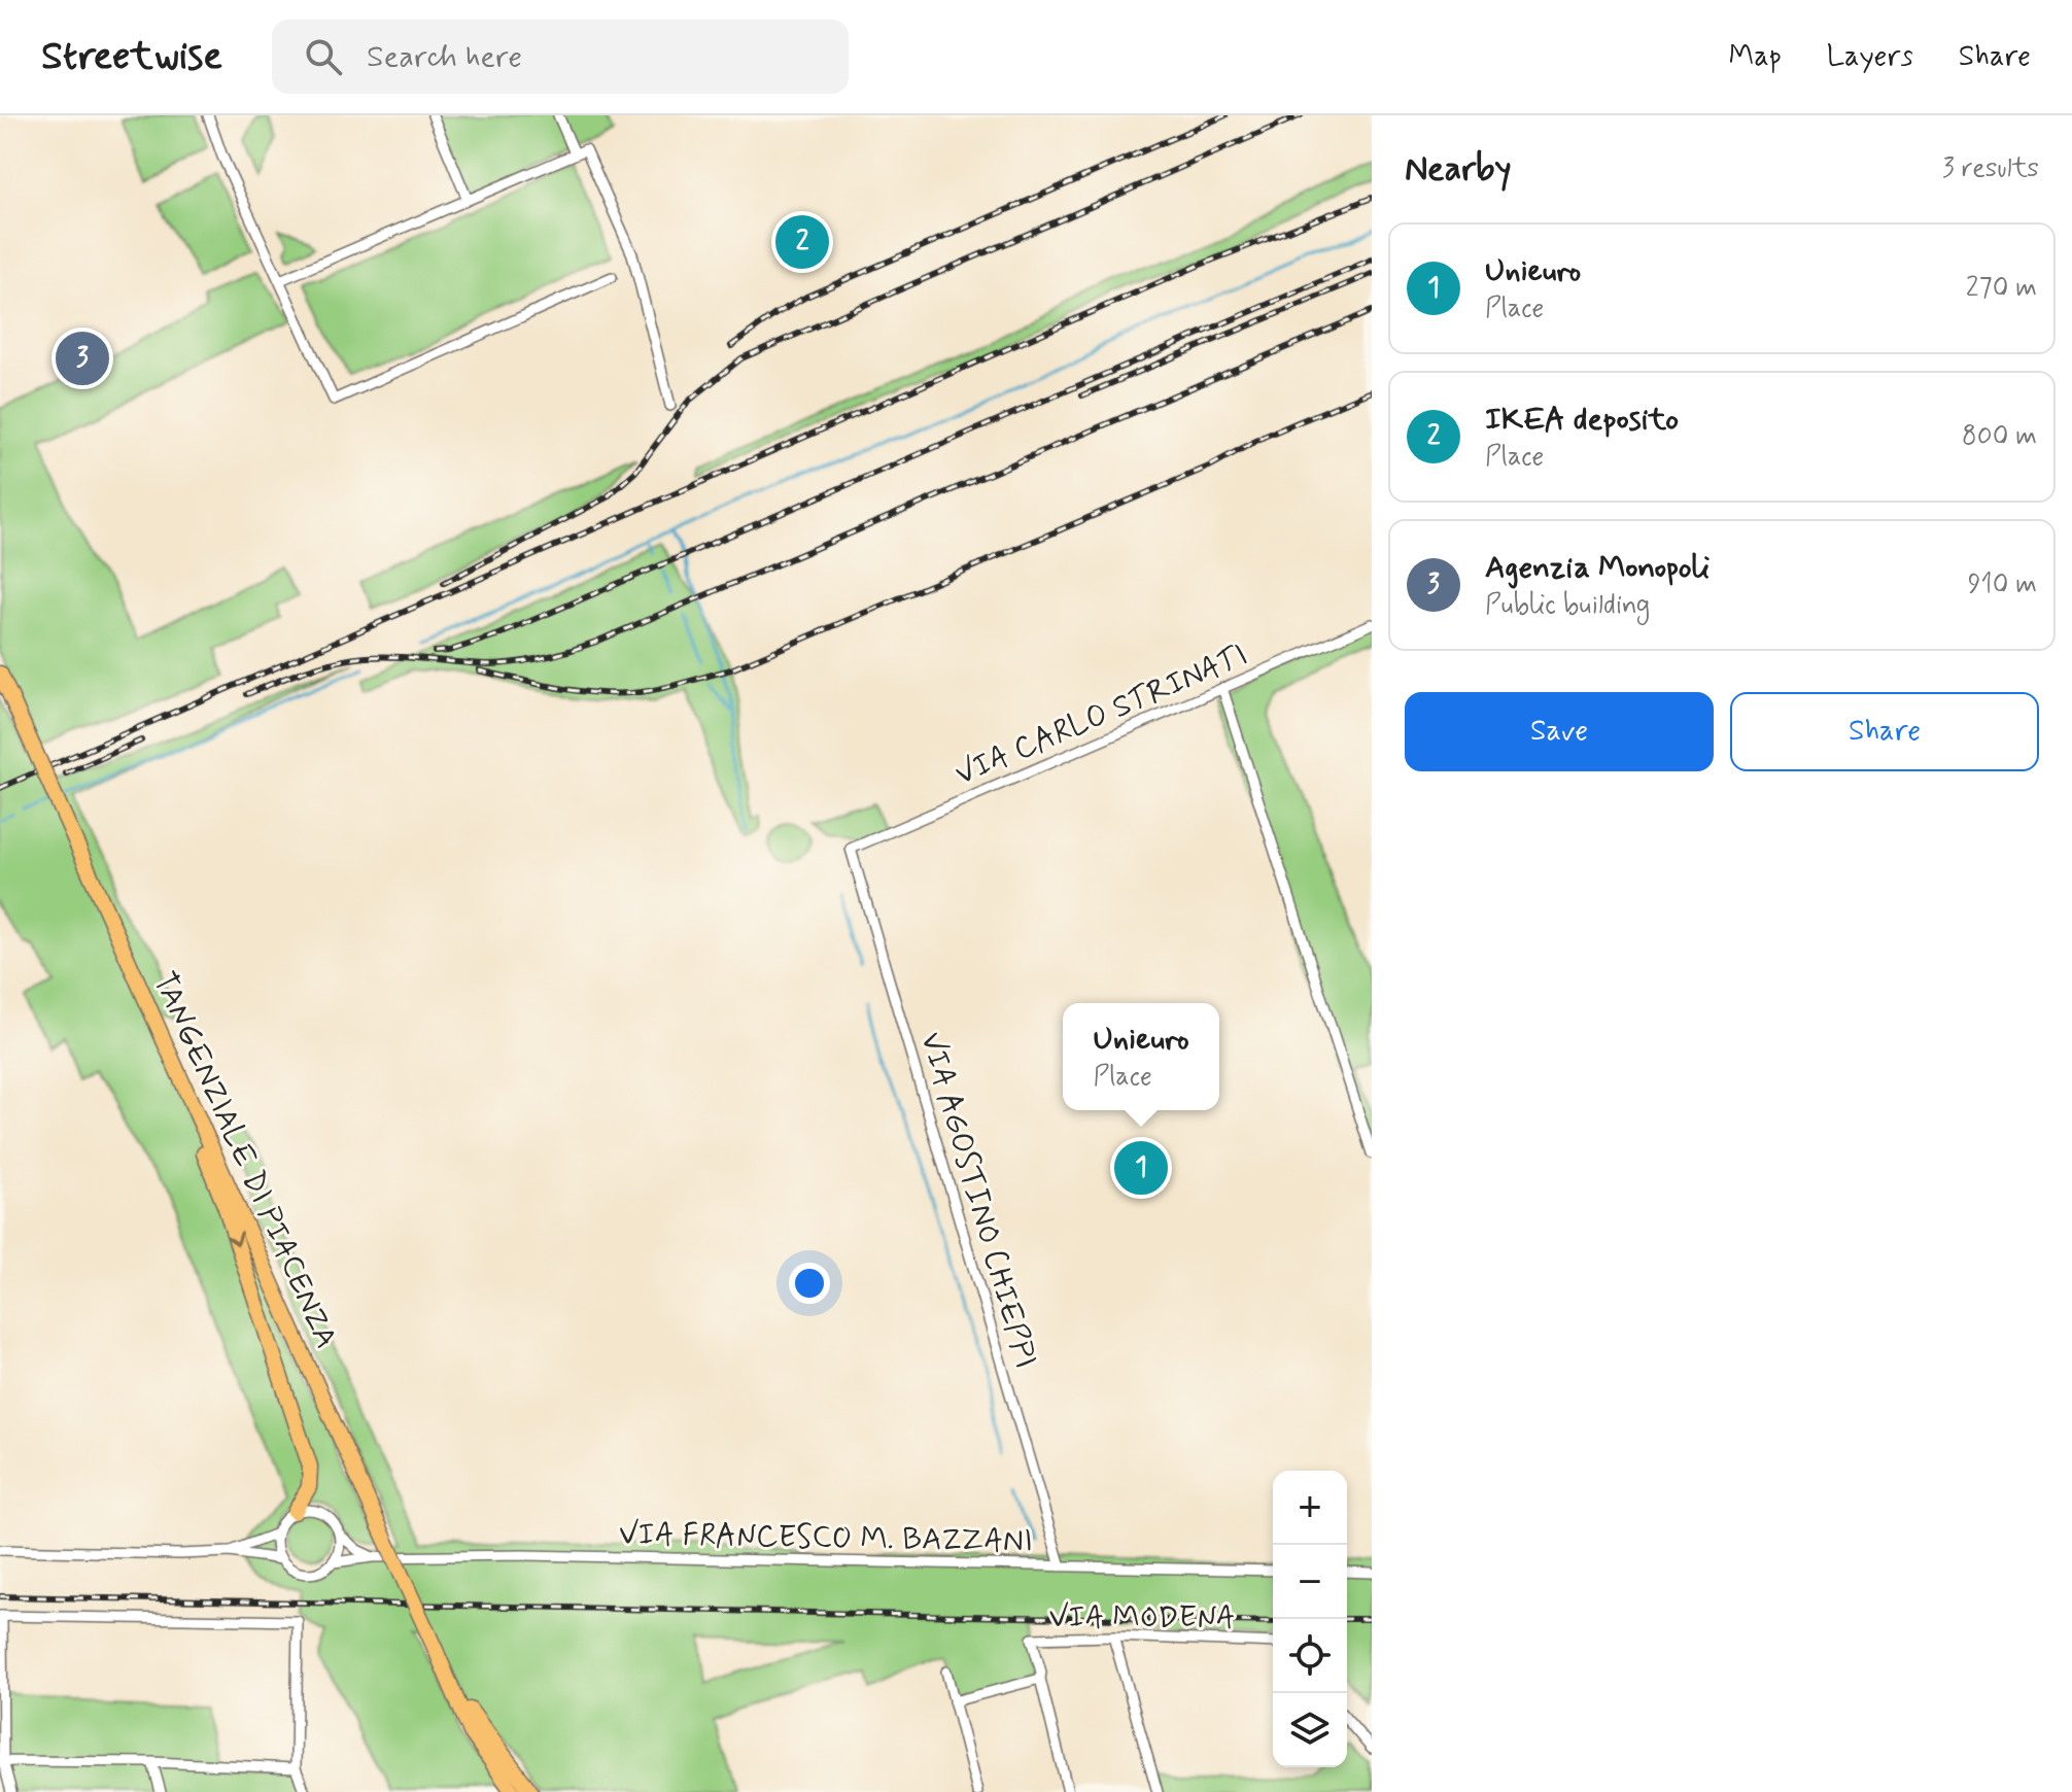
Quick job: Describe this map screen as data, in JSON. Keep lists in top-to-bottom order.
{
  "streets": {
    "highway": ["TANGENZIALE DI PIACENZA"],
    "street": [
      "VIA CARLO STRINATI",
      "VIA AGOSTINO CHIEPPI",
      "VIA FRANCESCO M. BAZZANI",
      "VIA MODENA"
    ]
  },
  "crossings": [
    ["VIA CARLO STRINATI", "VIA AGOSTINO CHIEPPI"],
    ["VIA AGOSTINO CHIEPPI", "VIA FRANCESCO M. BAZZANI"]
  ],
  "page": {
    "header": "Streetwise",
    "search": "Search here",
    "nav": ["Map", "Layers", "Share"],
    "heading": ["Nearby", "3 results"],
    "pins": ["2", "3", "1"],
    "list": [
      {
        "mark": "1",
        "name": "Unieuro",
        "note": "Place",
        "value": "270 m"
      },
      {
        "mark": "2",
        "name": "IKEA deposito",
        "note": "Place",
        "value": "800 m"
      },
      {
        "mark": "3",
        "name": "Agenzia Monopoli",
        "note": "Public building",
        "value": "910 m"
      }
    ],
    "buttons": ["Save", "Share"],
    "popup": ["Unieuro", "Place"],
    "map_buttons": ["+", "−"]
  }
}
